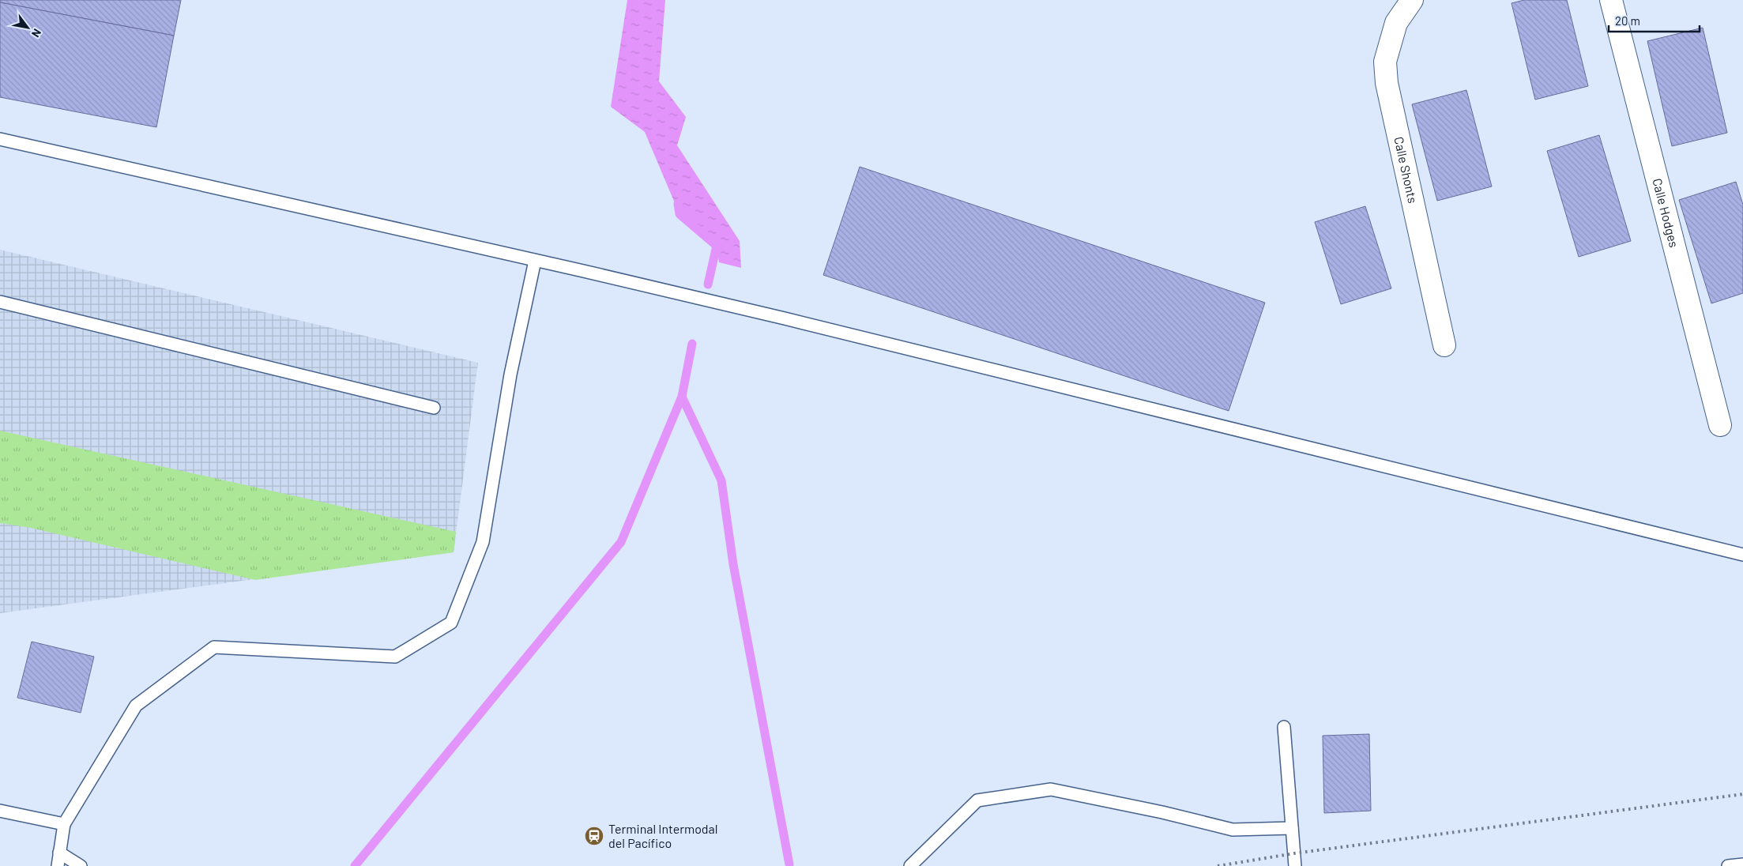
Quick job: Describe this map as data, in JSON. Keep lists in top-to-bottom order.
{
  "streets": {
    "street": ["Calle Shonts", "Calle Hodges"]
  },
  "places": {
    "station": ["Terminal Intermodal del Pacífico"]
  },
  "scale_bar": "20 m",
  "north": "bottom right"
}
